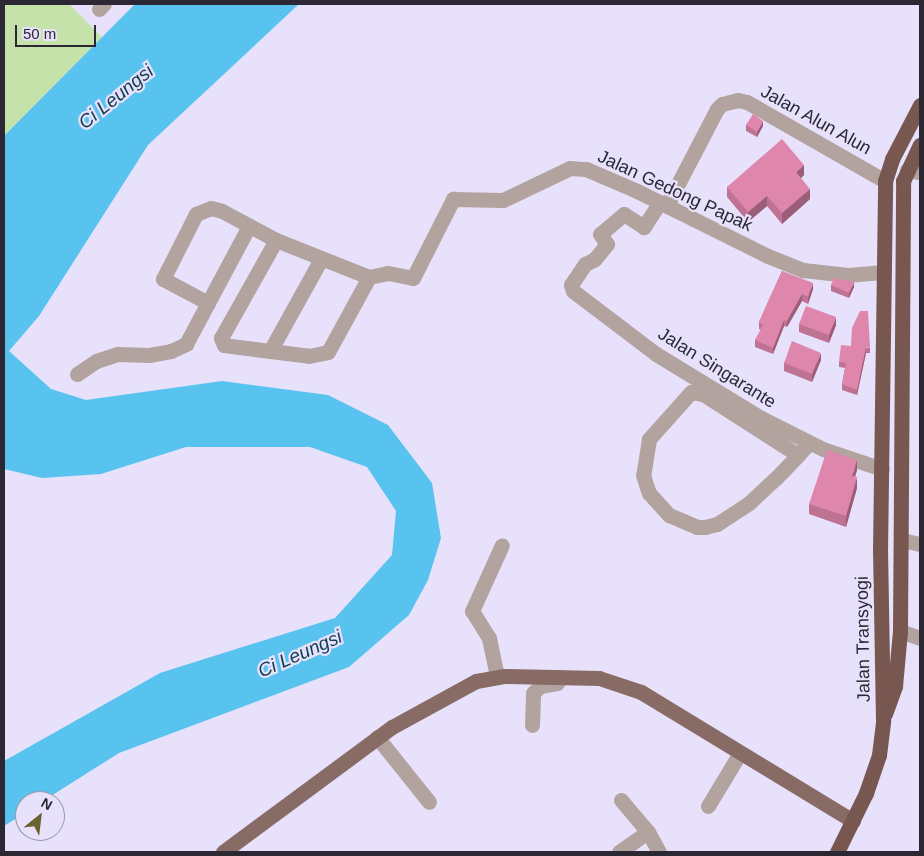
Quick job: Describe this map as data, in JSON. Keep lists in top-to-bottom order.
{
  "streets": {
    "highway": ["Jalan Transyogi"],
    "street": ["Jalan Alun Alun", "Jalan Gedong Papak", "Jalan Singarante"]
  },
  "crossings": [
    ["Jalan Alun Alun", "Jalan Gedong Papak"],
    ["Jalan Alun Alun", "Jalan Singarante"],
    ["Jalan Alun Alun", "Jalan Transyogi"],
    ["Jalan Gedong Papak", "Jalan Singarante"],
    ["Jalan Gedong Papak", "Jalan Transyogi"],
    ["Jalan Singarante", "Jalan Transyogi"]
  ],
  "water": ["Ci Leungsi"],
  "scale_bar": "50 m",
  "north": "top right"
}
